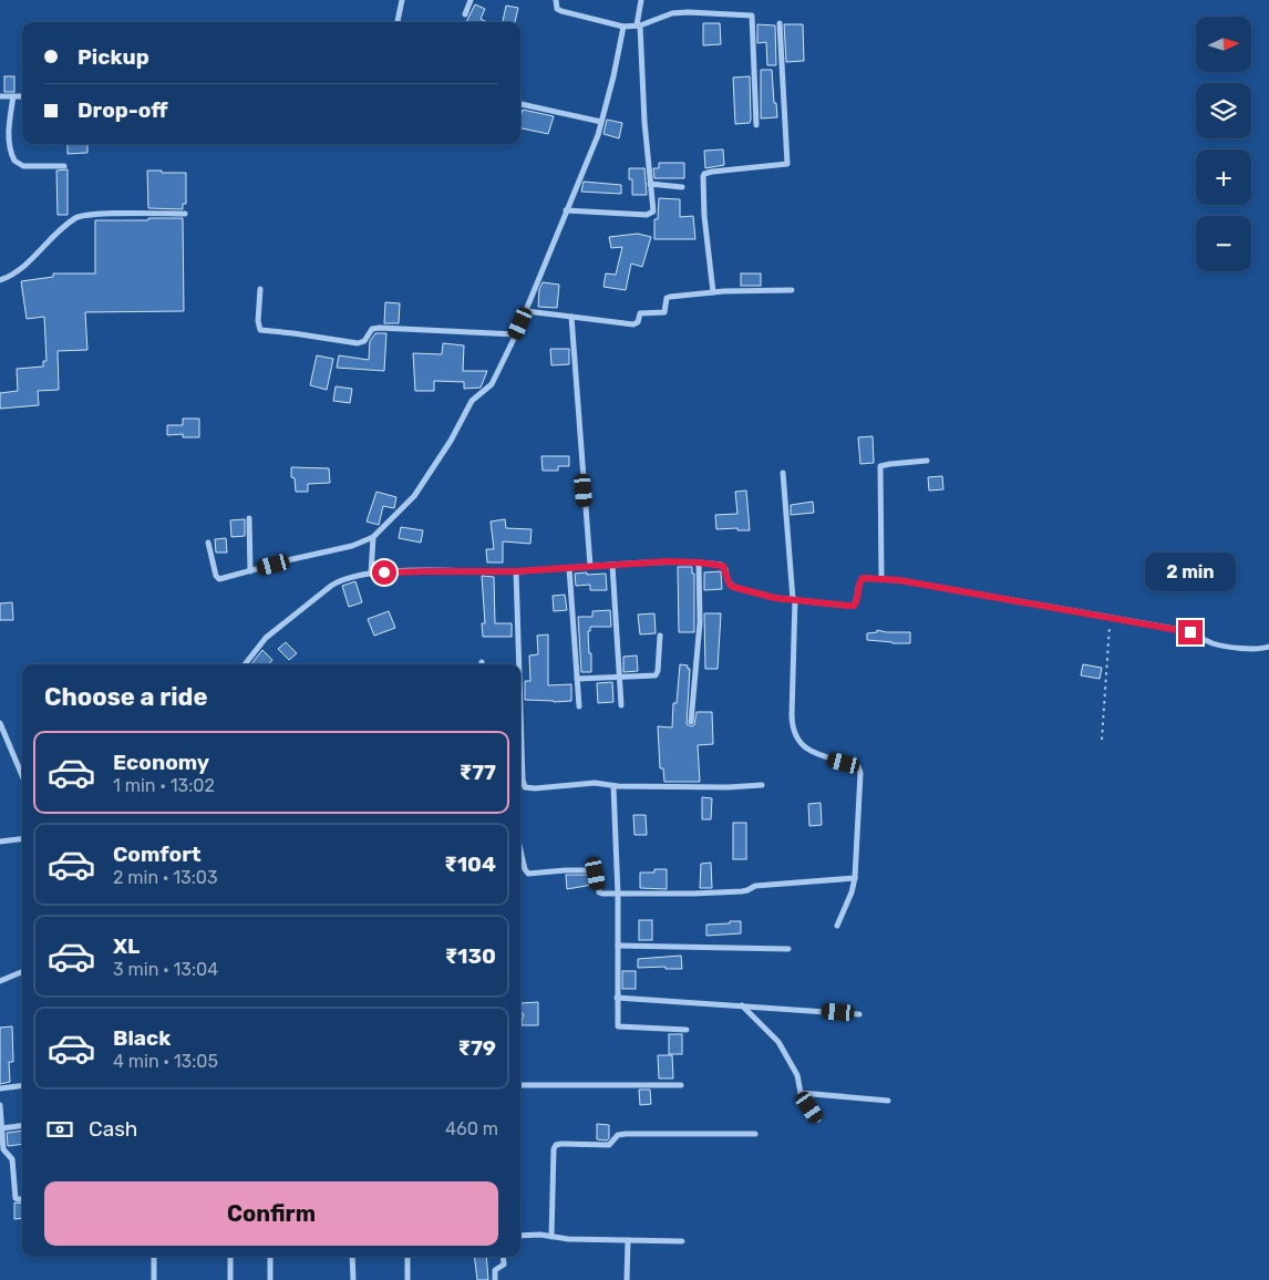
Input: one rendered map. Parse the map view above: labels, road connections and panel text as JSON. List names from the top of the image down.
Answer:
{
  "north": "right",
  "page": {
    "map_buttons": ["+", "−"],
    "banner": ["Pickup", "Drop-off"],
    "bubble": "2 min",
    "heading": "Choose a ride",
    "list": [
      {
        "name": "Economy",
        "note": "1 min · 13:02",
        "value": "₹77"
      },
      {
        "name": "Comfort",
        "note": "2 min · 13:03",
        "value": "₹104"
      },
      {
        "name": "XL",
        "note": "3 min · 13:04",
        "value": "₹130"
      },
      {
        "name": "Black",
        "note": "4 min · 13:05",
        "value": "₹79"
      }
    ],
    "pay": ["Cash", "460 m"],
    "buttons": "Confirm"
  }
}
